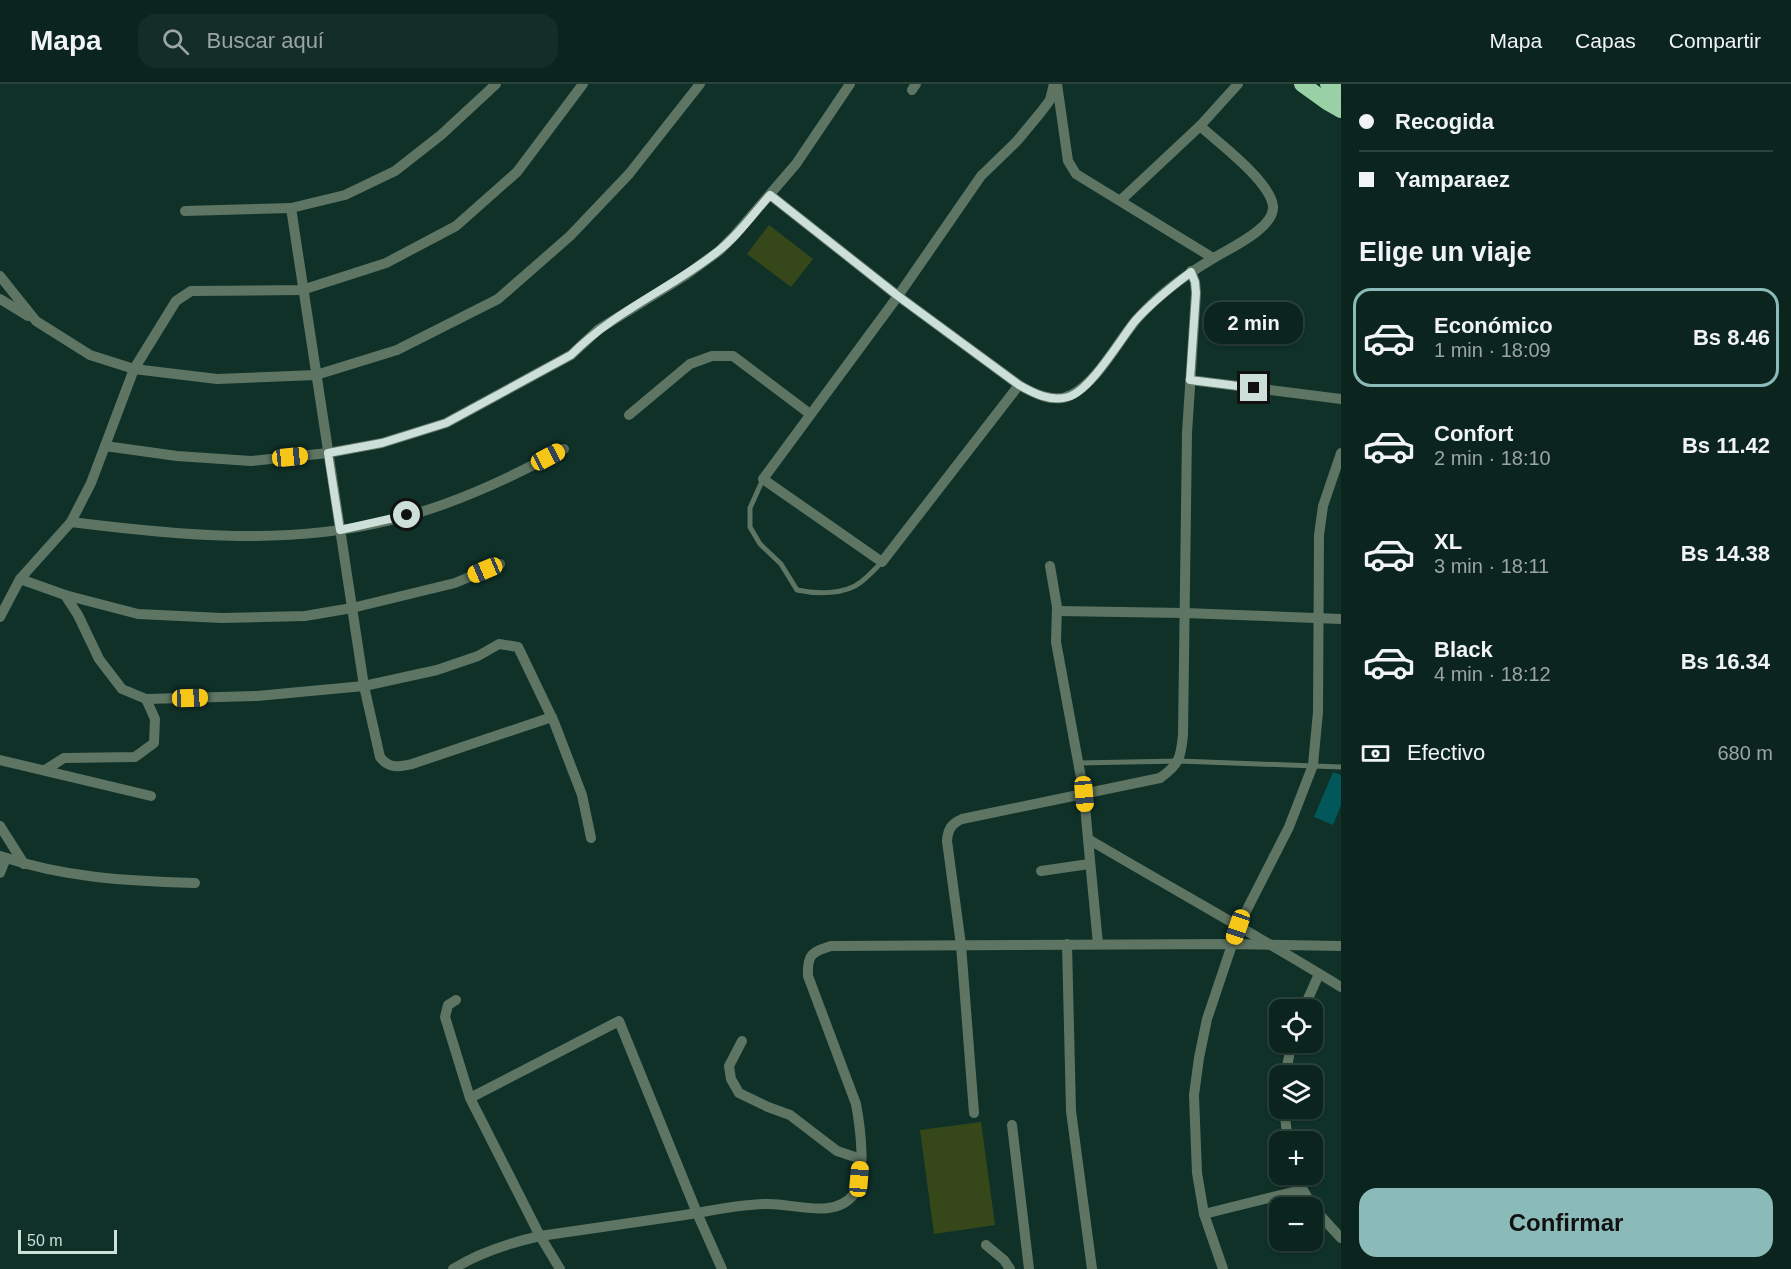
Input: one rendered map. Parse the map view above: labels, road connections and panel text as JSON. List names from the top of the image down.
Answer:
{
  "scale_bar": "50 m",
  "page": {
    "header": "Mapa",
    "search": "Buscar aquí",
    "nav": ["Mapa", "Capas", "Compartir"],
    "banner": ["Recogida", "Yamparaez"],
    "heading": "Elige un viaje",
    "list": [
      {
        "name": "Económico",
        "note": "1 min · 18:09",
        "value": "Bs 8.46"
      },
      {
        "name": "Confort",
        "note": "2 min · 18:10",
        "value": "Bs 11.42"
      },
      {
        "name": "XL",
        "note": "3 min · 18:11",
        "value": "Bs 14.38"
      },
      {
        "name": "Black",
        "note": "4 min · 18:12",
        "value": "Bs 16.34"
      }
    ],
    "bubble": "2 min",
    "pay": ["Efectivo", "680 m"],
    "map_buttons": ["+", "−"],
    "buttons": "Confirmar",
    "scale": "50 m"
  }
}
